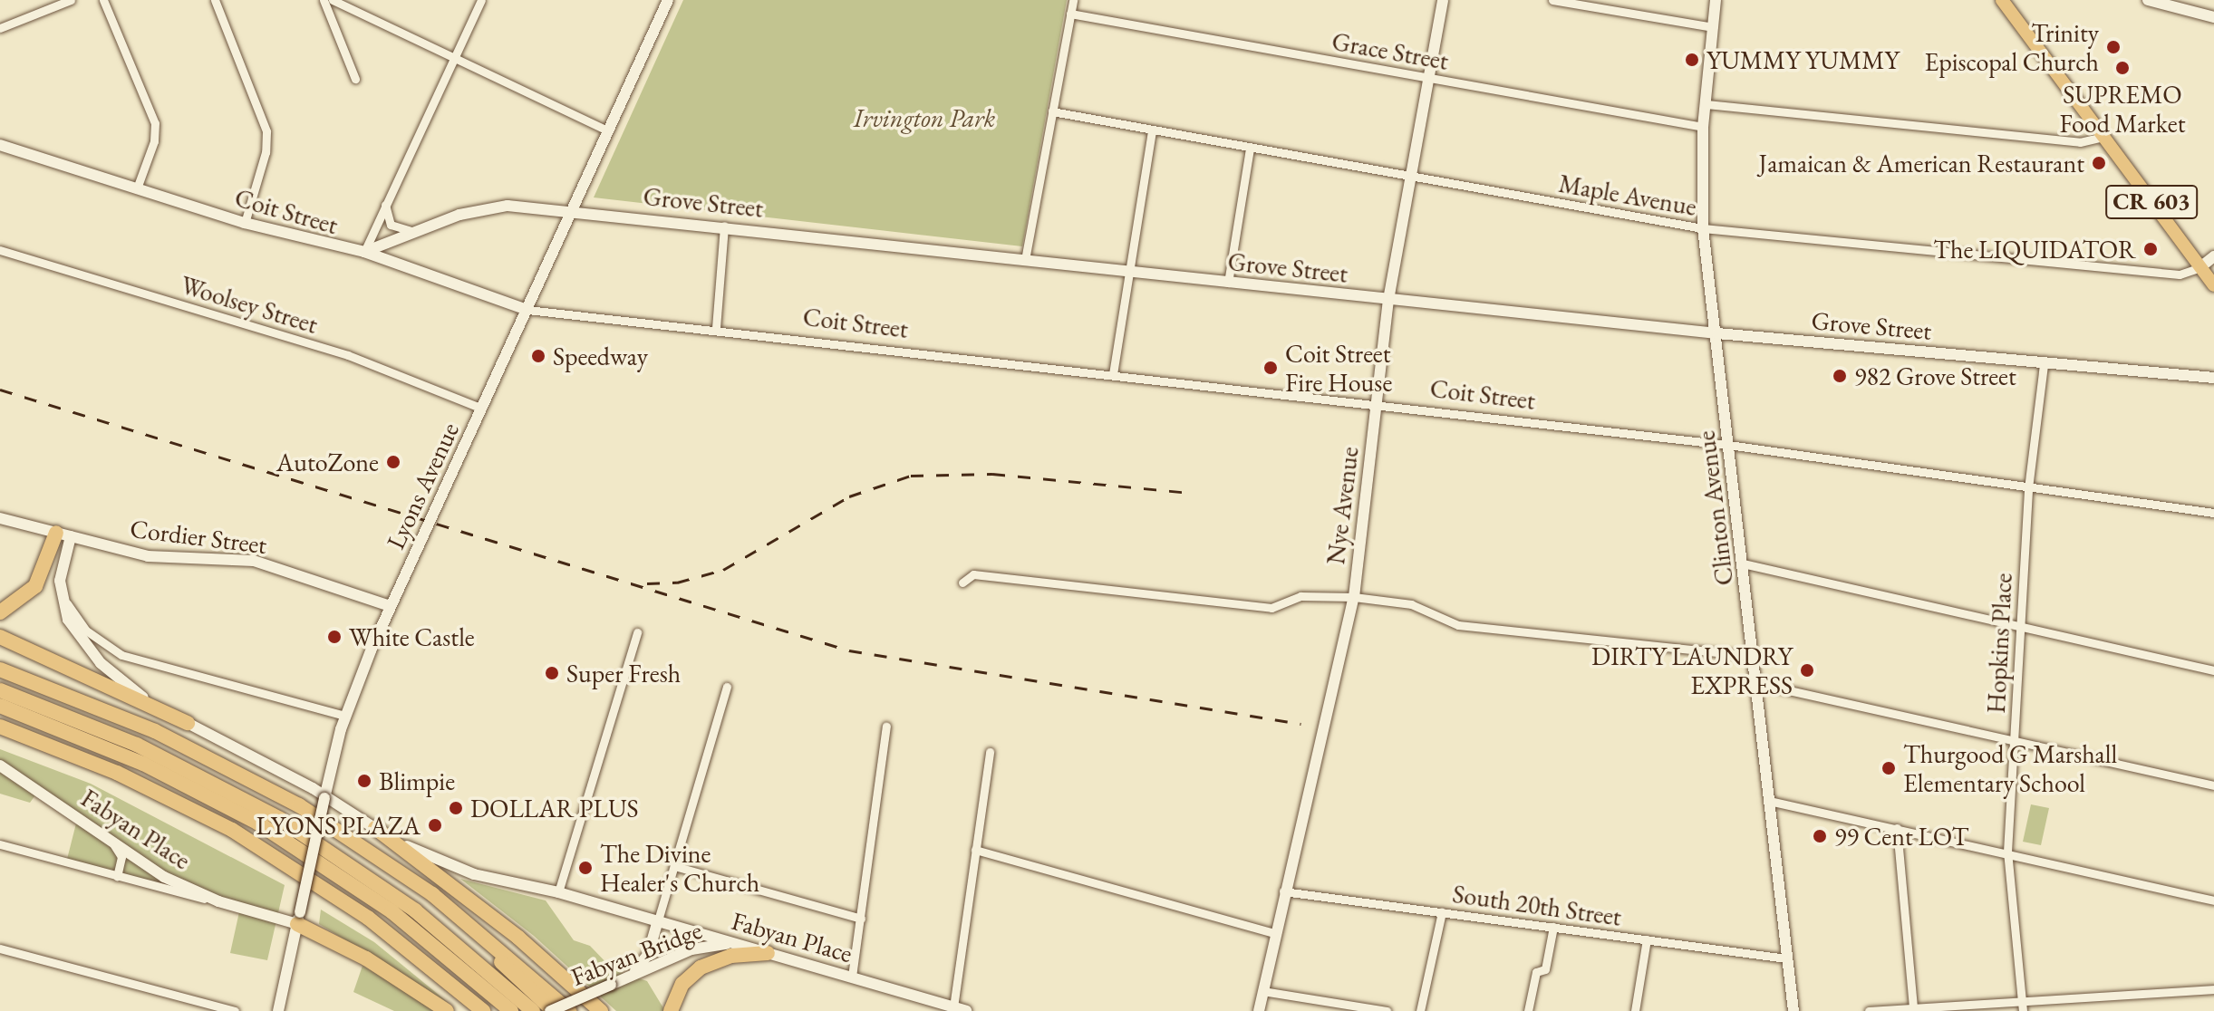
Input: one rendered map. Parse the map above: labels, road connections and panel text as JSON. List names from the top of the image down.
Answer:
{
  "streets": {
    "main road": [
      "Grove Street",
      "CR 603",
      "Coit Street",
      "Lyons Avenue",
      "Nye Avenue",
      "Clinton Avenue",
      "Cordier Street",
      "Fabyan Place",
      "Fabyan Bridge"
    ],
    "street": [
      "Grace Street",
      "Maple Avenue",
      "Woolsey Street",
      "Hopkins Place",
      "South 20th Street"
    ]
  },
  "crossings": [
    ["Grace Street", "Nye Avenue"],
    ["Grace Street", "Clinton Avenue"],
    ["Maple Avenue", "CR 603"],
    ["Maple Avenue", "Nye Avenue"],
    ["Maple Avenue", "Clinton Avenue"],
    ["Grove Street", "Coit Street"],
    ["Grove Street", "Lyons Avenue"],
    ["Grove Street", "Nye Avenue"],
    ["Grove Street", "Clinton Avenue"],
    ["Grove Street", "Hopkins Place"],
    ["Coit Street", "Lyons Avenue"],
    ["Coit Street", "Nye Avenue"],
    ["Coit Street", "Clinton Avenue"],
    ["Coit Street", "Hopkins Place"],
    ["Woolsey Street", "Lyons Avenue"],
    ["Lyons Avenue", "Cordier Street"],
    ["Lyons Avenue", "Fabyan Place"],
    ["Nye Avenue", "South 20th Street"],
    ["Clinton Avenue", "South 20th Street"],
    ["Cordier Street", "Fabyan Place"],
    ["Fabyan Place", "Fabyan Bridge"]
  ],
  "parks": ["Irvington Park"],
  "places": [
    "Trinity Episcopal Church",
    "YUMMY YUMMY",
    "SUPREMO Food Market",
    "Jamaican & American Restaurant",
    "The LIQUIDATOR",
    "Speedway",
    "Coit Street Fire House",
    "982 Grove Street",
    "AutoZone",
    "White Castle",
    "DIRTY LAUNDRY EXPRESS",
    "Super Fresh",
    "Thurgood G Marshall Elementary School",
    "Blimpie",
    "DOLLAR PLUS",
    "LYONS PLAZA",
    "99 Cent LOT",
    "The Divine Healer's Church"
  ]
}
